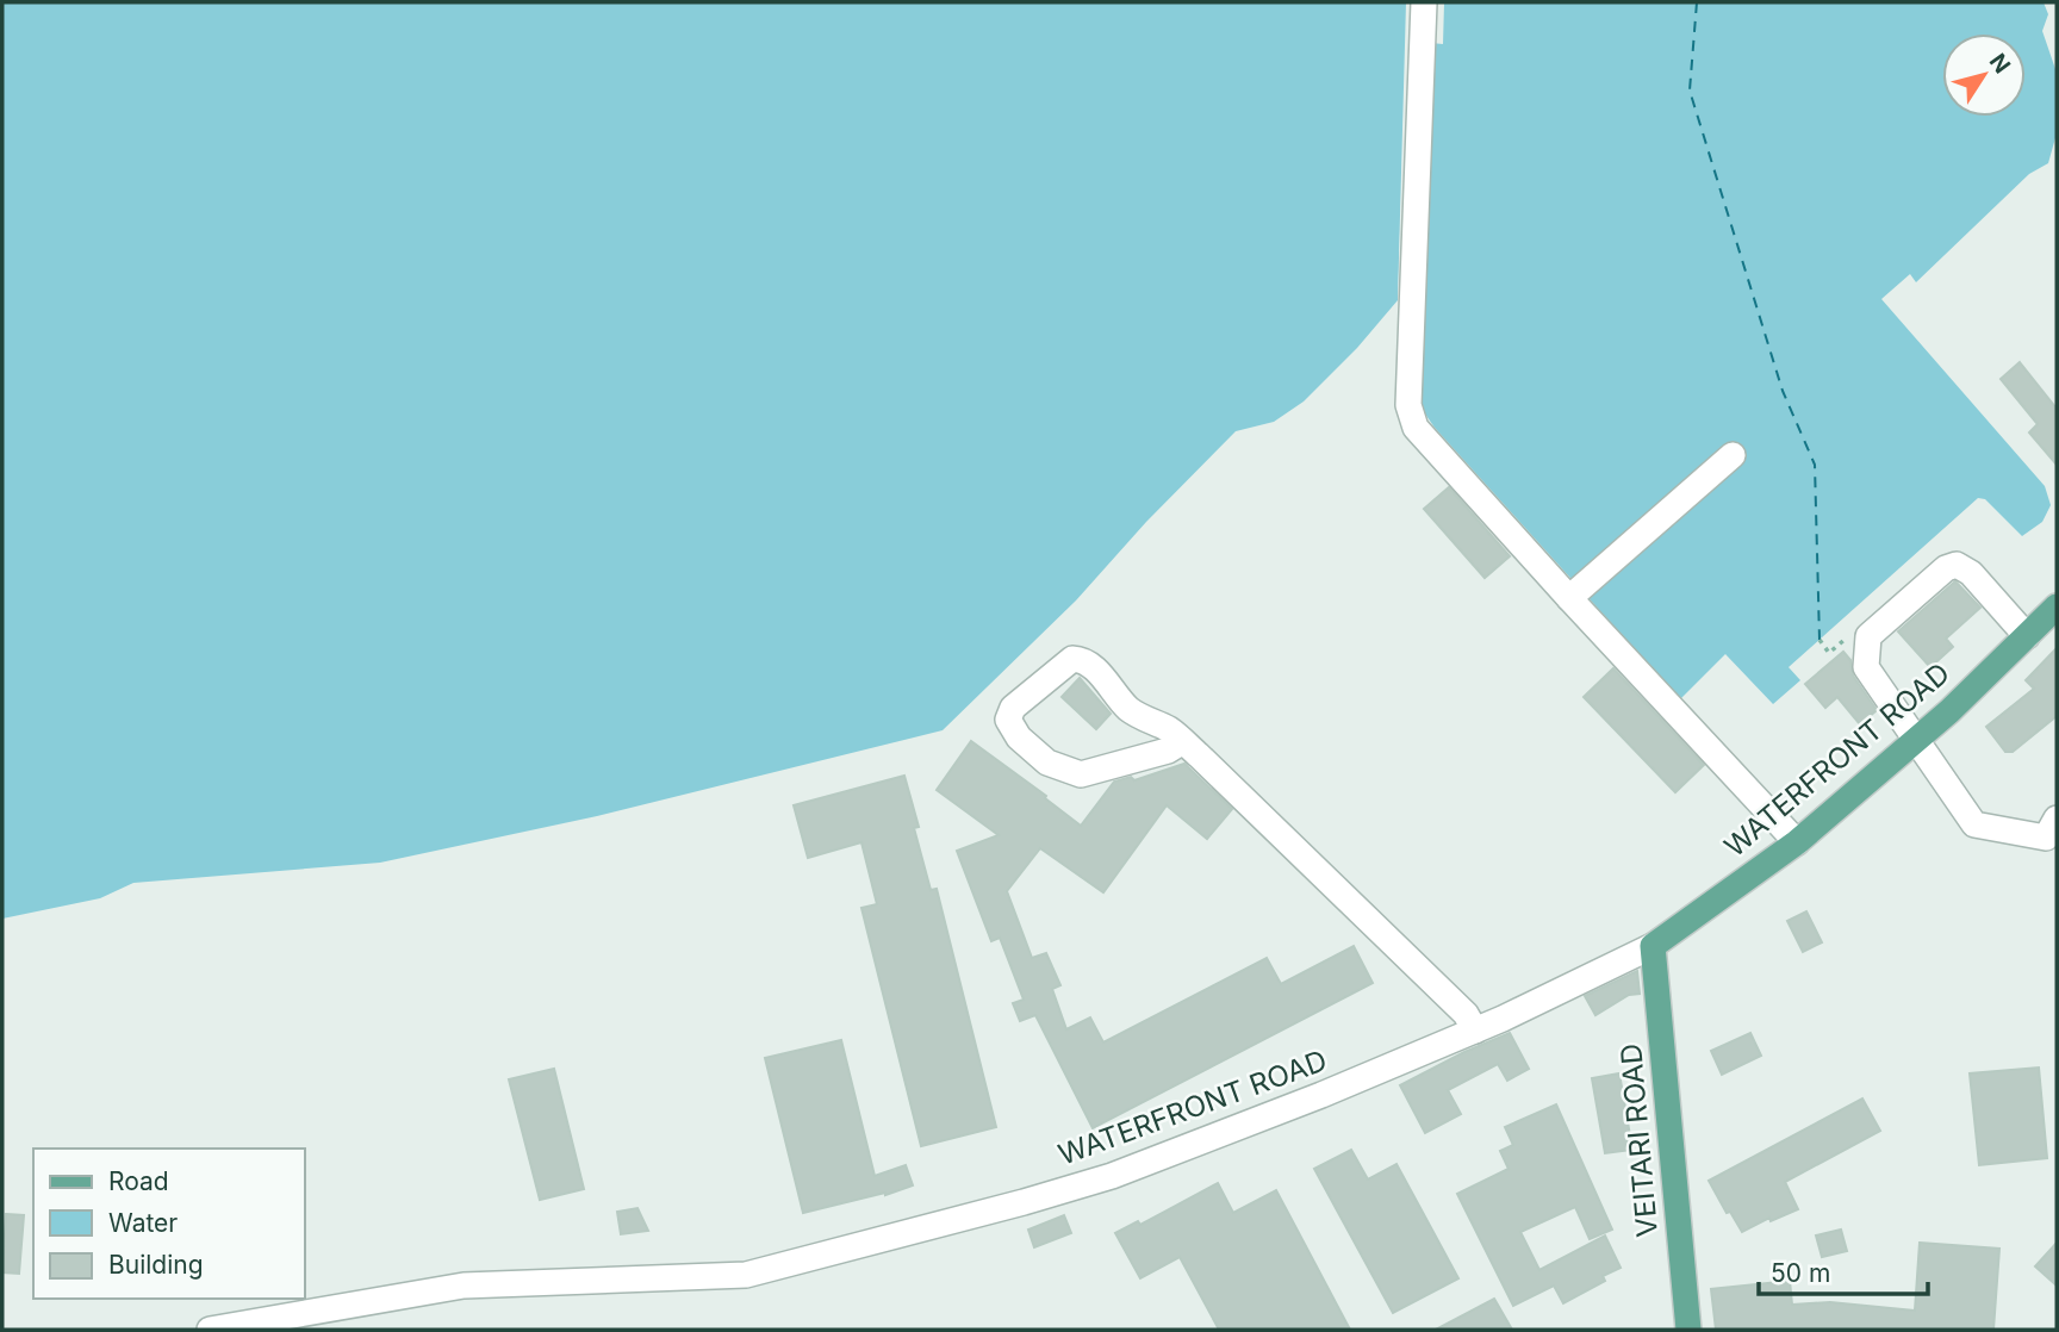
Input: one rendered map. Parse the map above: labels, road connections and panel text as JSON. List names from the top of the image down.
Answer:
{
  "streets": {
    "main road": ["WATERFRONT ROAD", "VEITARI ROAD"]
  },
  "crossings": [
    ["WATERFRONT ROAD", "VEITARI ROAD"]
  ],
  "legend": ["Road", "Water", "Building"],
  "scale_bar": "50 m",
  "north": "top right"
}
